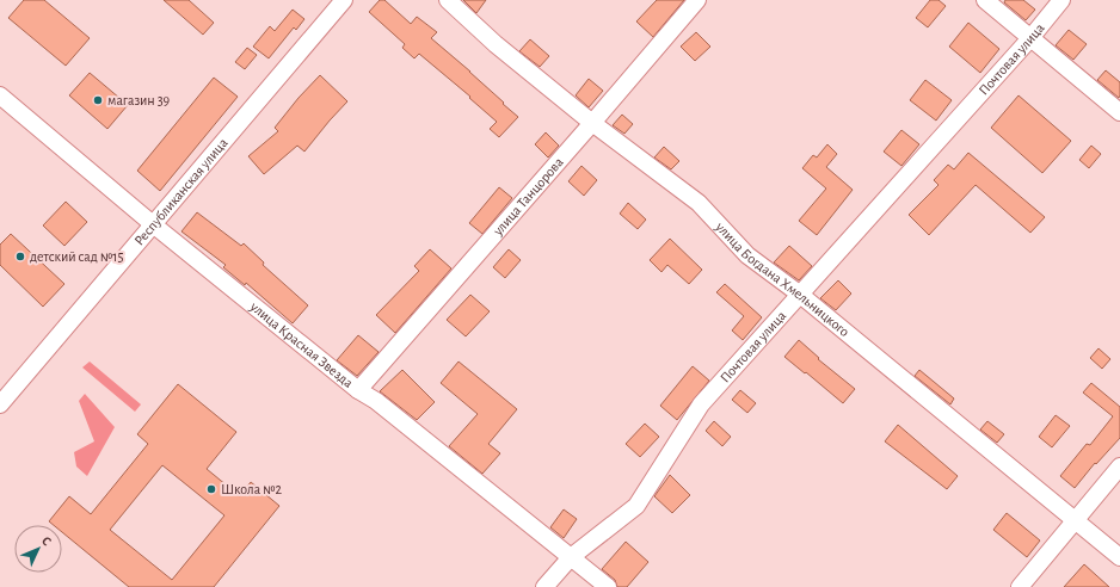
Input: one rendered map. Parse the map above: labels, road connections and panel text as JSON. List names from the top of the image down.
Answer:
{
  "streets": {
    "street": [
      "Почтовая улица",
      "Республиканская улица",
      "улица Танцорова",
      "улица Богдана Хмельницкого",
      "улица Красная Звезда"
    ]
  },
  "crossings": [
    ["Почтовая улица", "улица Богдана Хмельницкого"],
    ["Почтовая улица", "улица Красная Звезда"],
    ["Республиканская улица", "улица Красная Звезда"],
    ["улица Танцорова", "улица Богдана Хмельницкого"],
    ["улица Танцорова", "улица Красная Звезда"]
  ],
  "places": ["магазин 39", "детский сад №15", "Школа №2"],
  "north": "top right"
}
